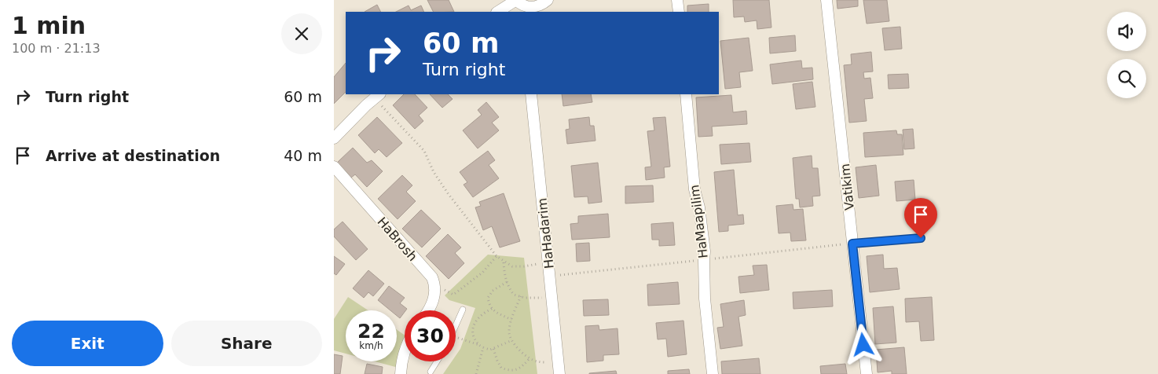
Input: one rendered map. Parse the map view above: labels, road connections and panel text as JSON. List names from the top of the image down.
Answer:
{
  "streets": {
    "street": [
      "Vatikim",
      "HaMaapilim",
      "HaHadarim",
      "HaBrosh"
    ]
  },
  "page": {
    "heading": ["1 min", "100 m · 21:13"],
    "turn": ["60 m", "Turn right"],
    "list": [
      {
        "name": "Turn right",
        "value": "60 m"
      },
      {
        "name": "Arrive at destination",
        "value": "40 m"
      }
    ],
    "speed": "22 km/h",
    "limit": "30",
    "buttons": ["Exit", "Share"]
  }
}
